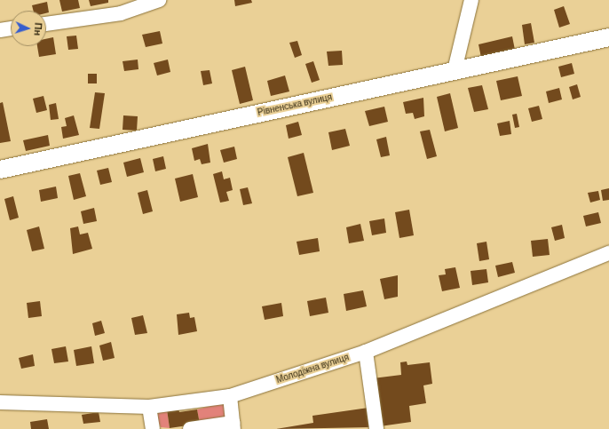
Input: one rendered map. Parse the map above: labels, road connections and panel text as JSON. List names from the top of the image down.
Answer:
{
  "streets": {
    "main road": ["Рівненська вулиця"],
    "street": ["Молодіжна вулиця"]
  },
  "north": "right"
}
